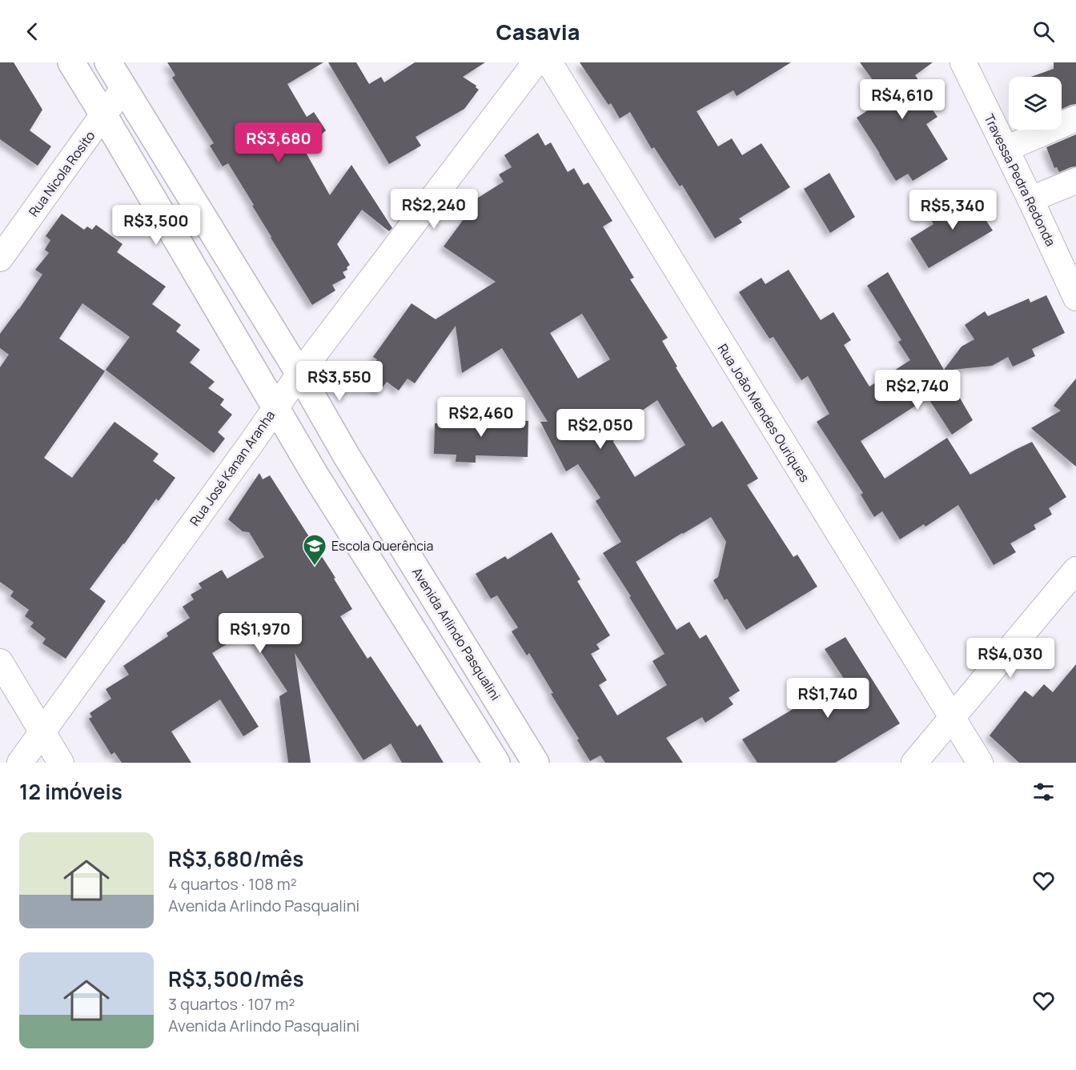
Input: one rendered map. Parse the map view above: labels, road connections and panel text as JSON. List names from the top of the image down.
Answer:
{
  "streets": {
    "street": [
      "Rua Nicola Rosito",
      "Travessa Pedra Redonda",
      "Rua João Mendes Ouriques",
      "Rua José Kanan Aranha",
      "Avenida Arlindo Pasqualini"
    ]
  },
  "crossings": [
    ["Rua Nicola Rosito", "Avenida Arlindo Pasqualini"],
    ["Rua José Kanan Aranha", "Avenida Arlindo Pasqualini"]
  ],
  "places": {
    "school or university": ["Escola Querência"]
  },
  "page": {
    "header": "Casavia",
    "price": [
      "R$4,610",
      "R$3,680",
      "R$2,240",
      "R$5,340",
      "R$3,500",
      "R$3,550",
      "R$2,740",
      "R$2,460",
      "R$2,050",
      "R$1,970",
      "R$4,030",
      "R$1,740"
    ],
    "heading": "12 imóveis",
    "list": [
      {
        "name": "R$3,680/mês",
        "note": "4 quartos · 108 m² · Avenida Arlindo Pasqualini"
      },
      {
        "name": "R$3,500/mês",
        "note": "3 quartos · 107 m² · Avenida Arlindo Pasqualini"
      }
    ]
  }
}
